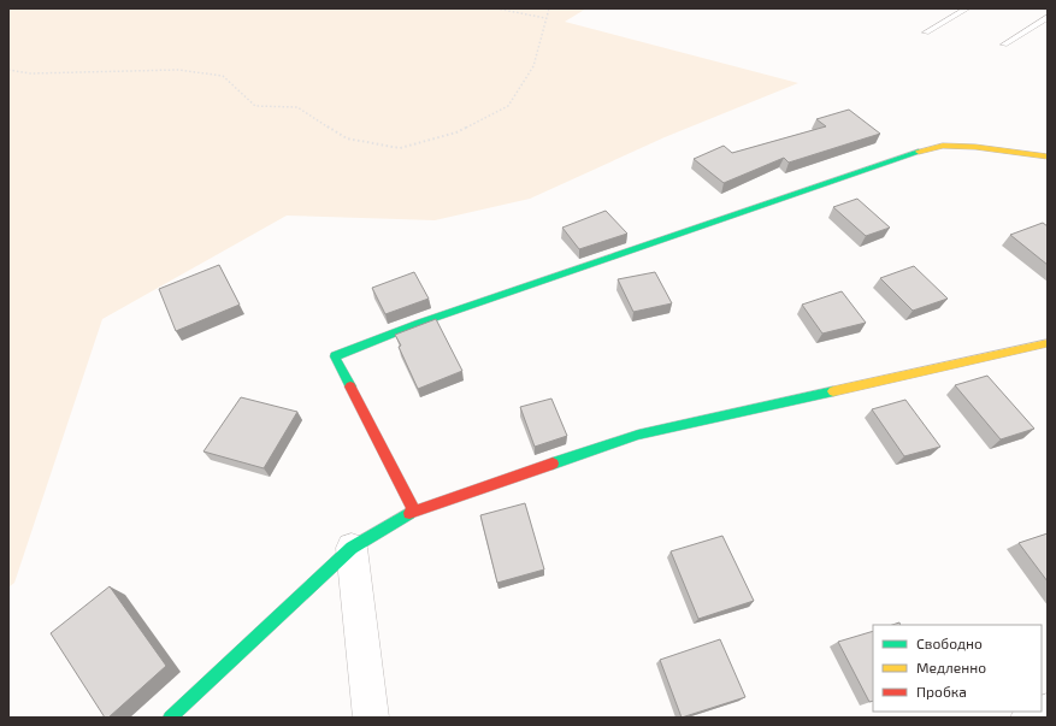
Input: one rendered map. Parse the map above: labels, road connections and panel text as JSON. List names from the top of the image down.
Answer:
{
  "legend": ["Свободно", "Медленно", "Пробка"]
}
